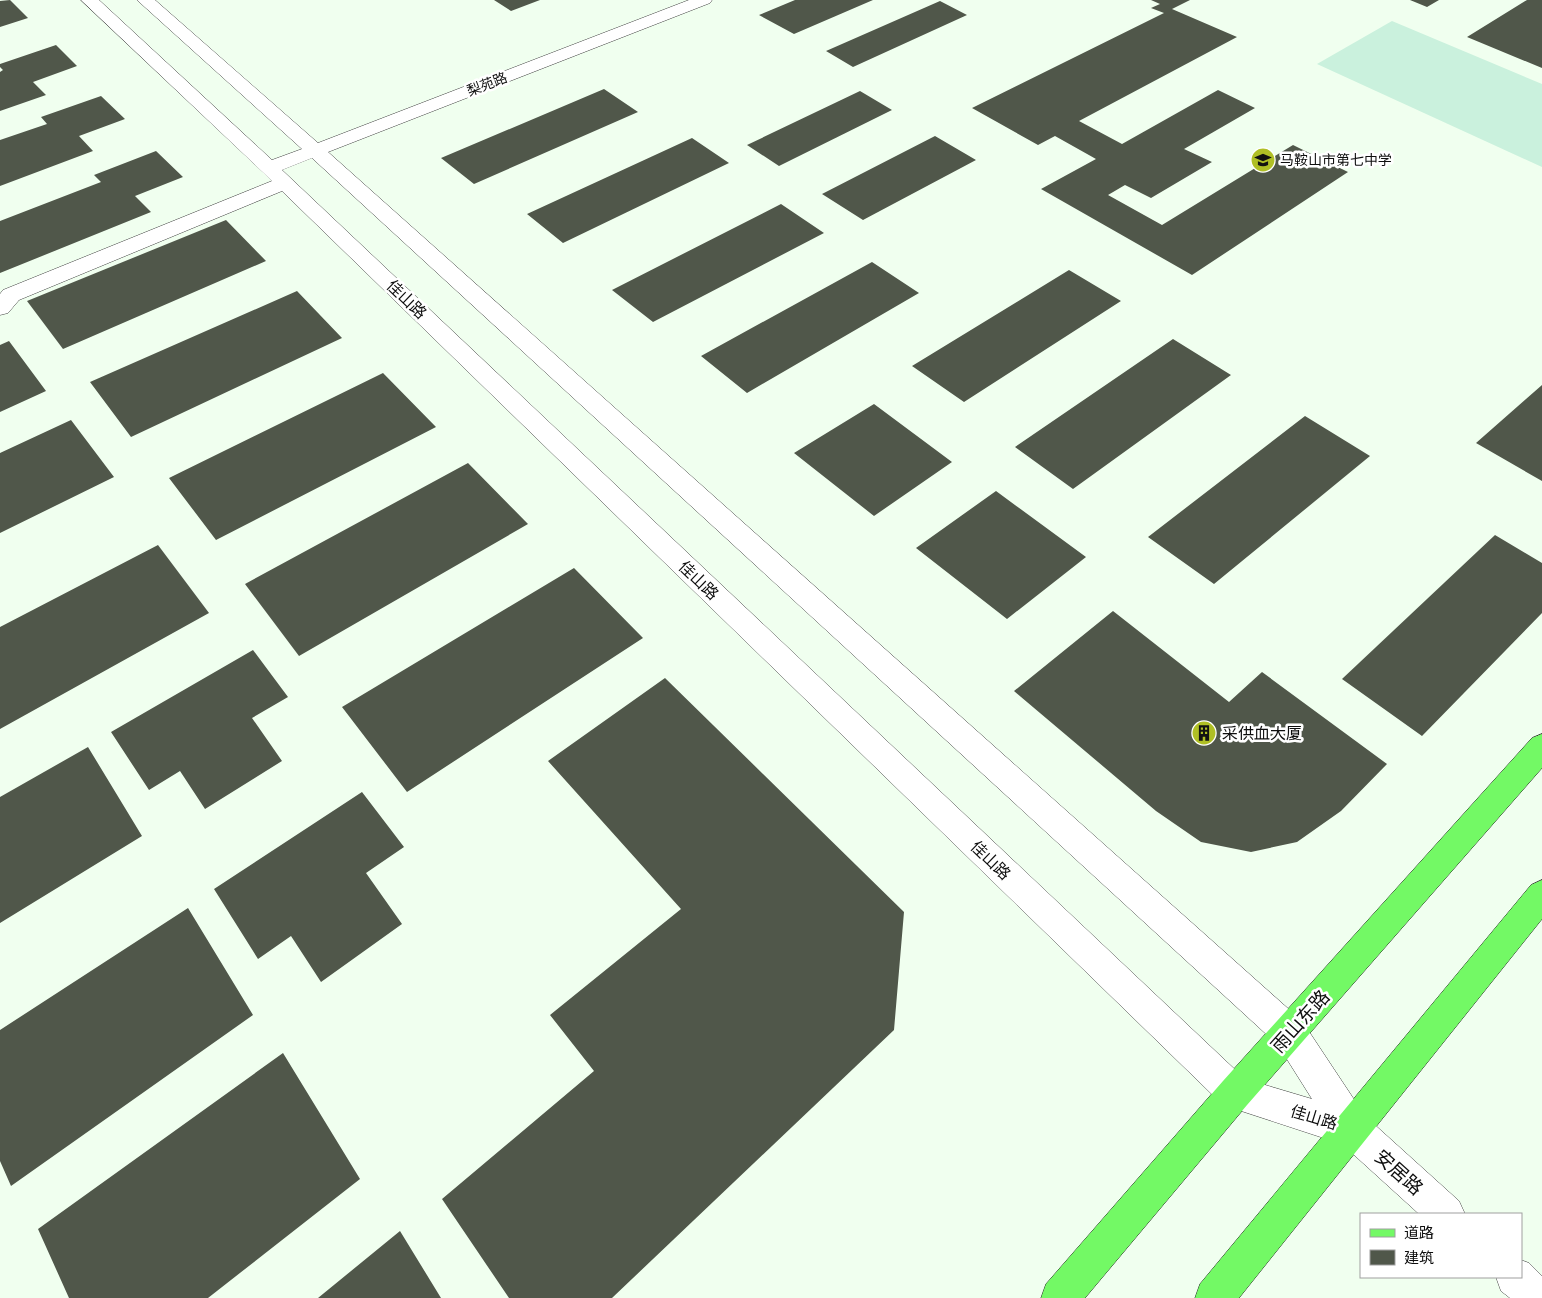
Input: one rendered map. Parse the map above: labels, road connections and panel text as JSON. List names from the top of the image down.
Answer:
{
  "streets": {
    "main road": ["雨山东路"],
    "street": ["梨苑路", "佳山路", "安居路"]
  },
  "crossings": [
    ["梨苑路", "佳山路"],
    ["佳山路", "雨山东路"],
    ["佳山路", "安居路"]
  ],
  "places": {
    "school or university": ["马鞍山市第七中学"],
    "building": ["采供血大厦"]
  },
  "legend": ["道路", "建筑"]
}
